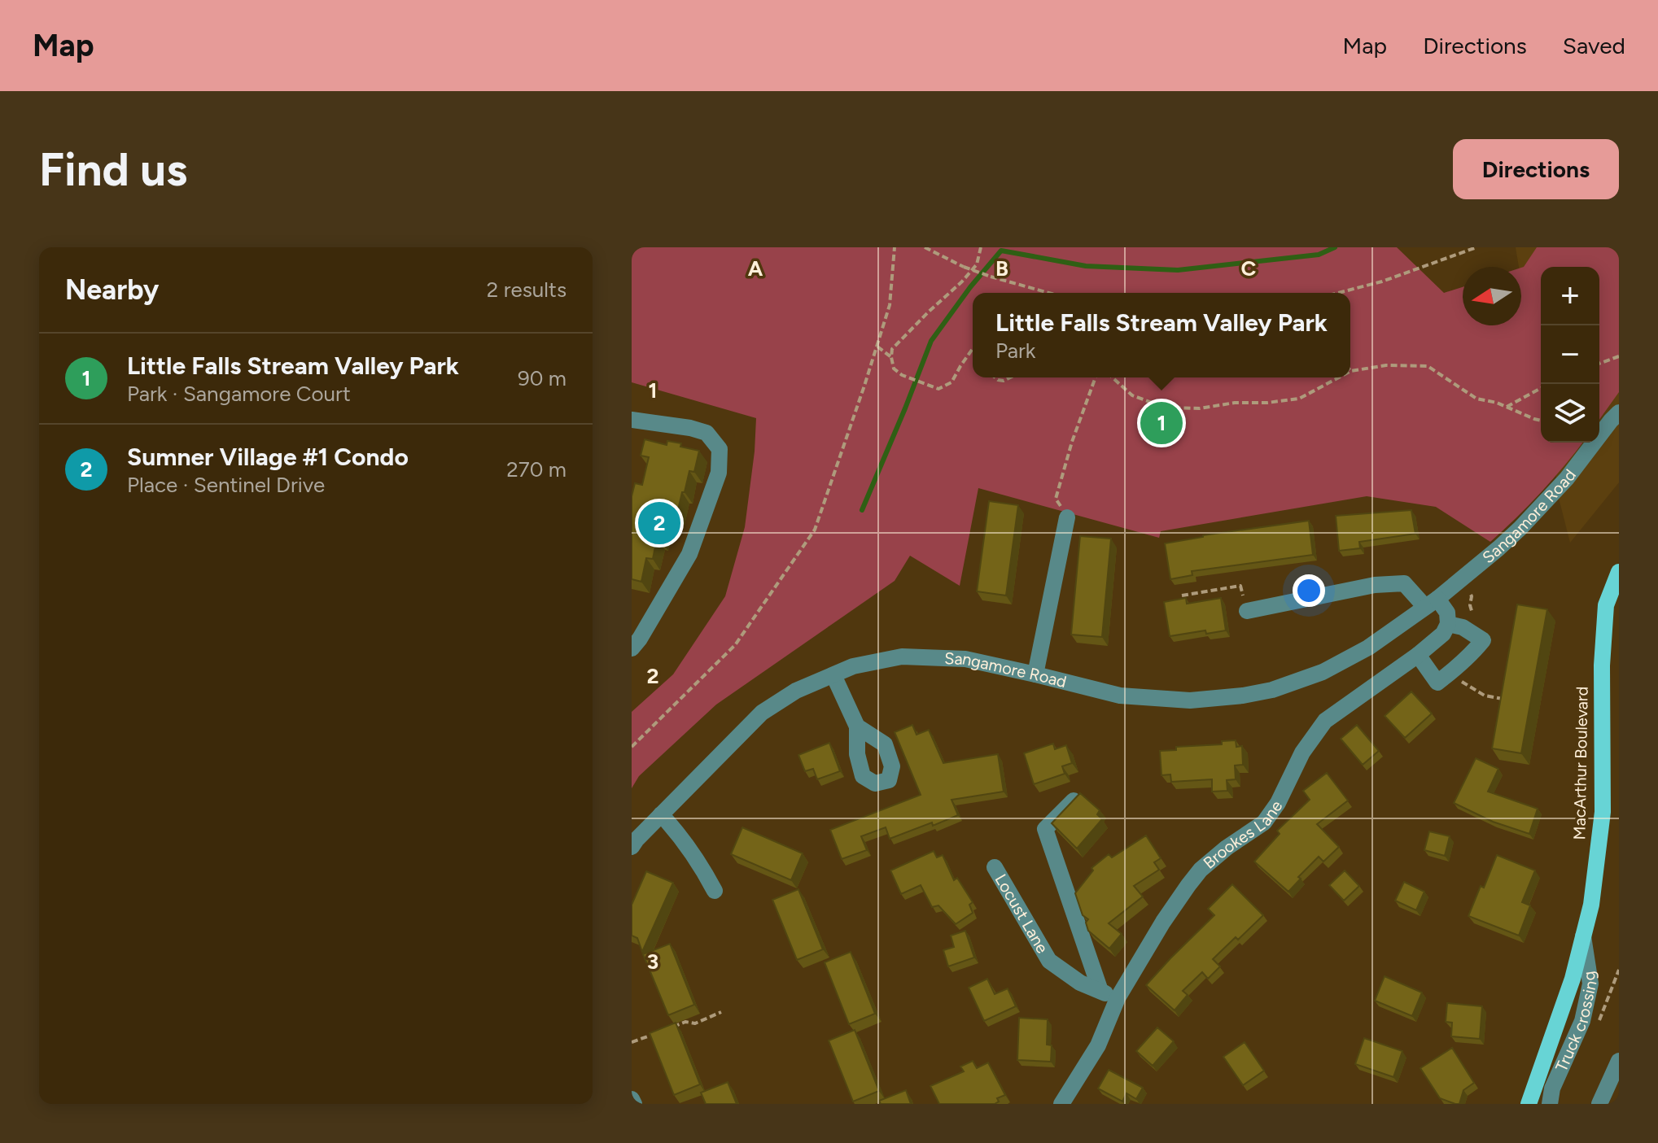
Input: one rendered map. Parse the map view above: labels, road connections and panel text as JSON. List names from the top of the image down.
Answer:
{
  "streets": {
    "main road": ["MacArthur Boulevard"],
    "street": [
      "Sangamore Road",
      "Brookes Lane",
      "Locust Lane",
      "Truck crossing"
    ]
  },
  "crossings": [
    ["MacArthur Boulevard", "Truck crossing"],
    ["Brookes Lane", "Locust Lane"]
  ],
  "north": "left",
  "page": {
    "header": "Map",
    "nav": ["Map", "Directions", "Saved"],
    "buttons": "Directions",
    "title": "Find us",
    "heading": ["Nearby", "2 results"],
    "map_buttons": ["+", "−"],
    "popup": ["Little Falls Stream Valley Park", "Park"],
    "list": [
      {
        "mark": "1",
        "name": "Little Falls Stream Valley Park",
        "note": "Park · Sangamore Court",
        "value": "90 m"
      },
      {
        "mark": "2",
        "name": "Sumner Village #1 Condo",
        "note": "Place · Sentinel Drive",
        "value": "270 m"
      }
    ],
    "pins": ["1", "2"]
  },
  "grid": {
    "columns": ["A", "B", "C"],
    "rows": ["1", "2", "3"]
  }
}
